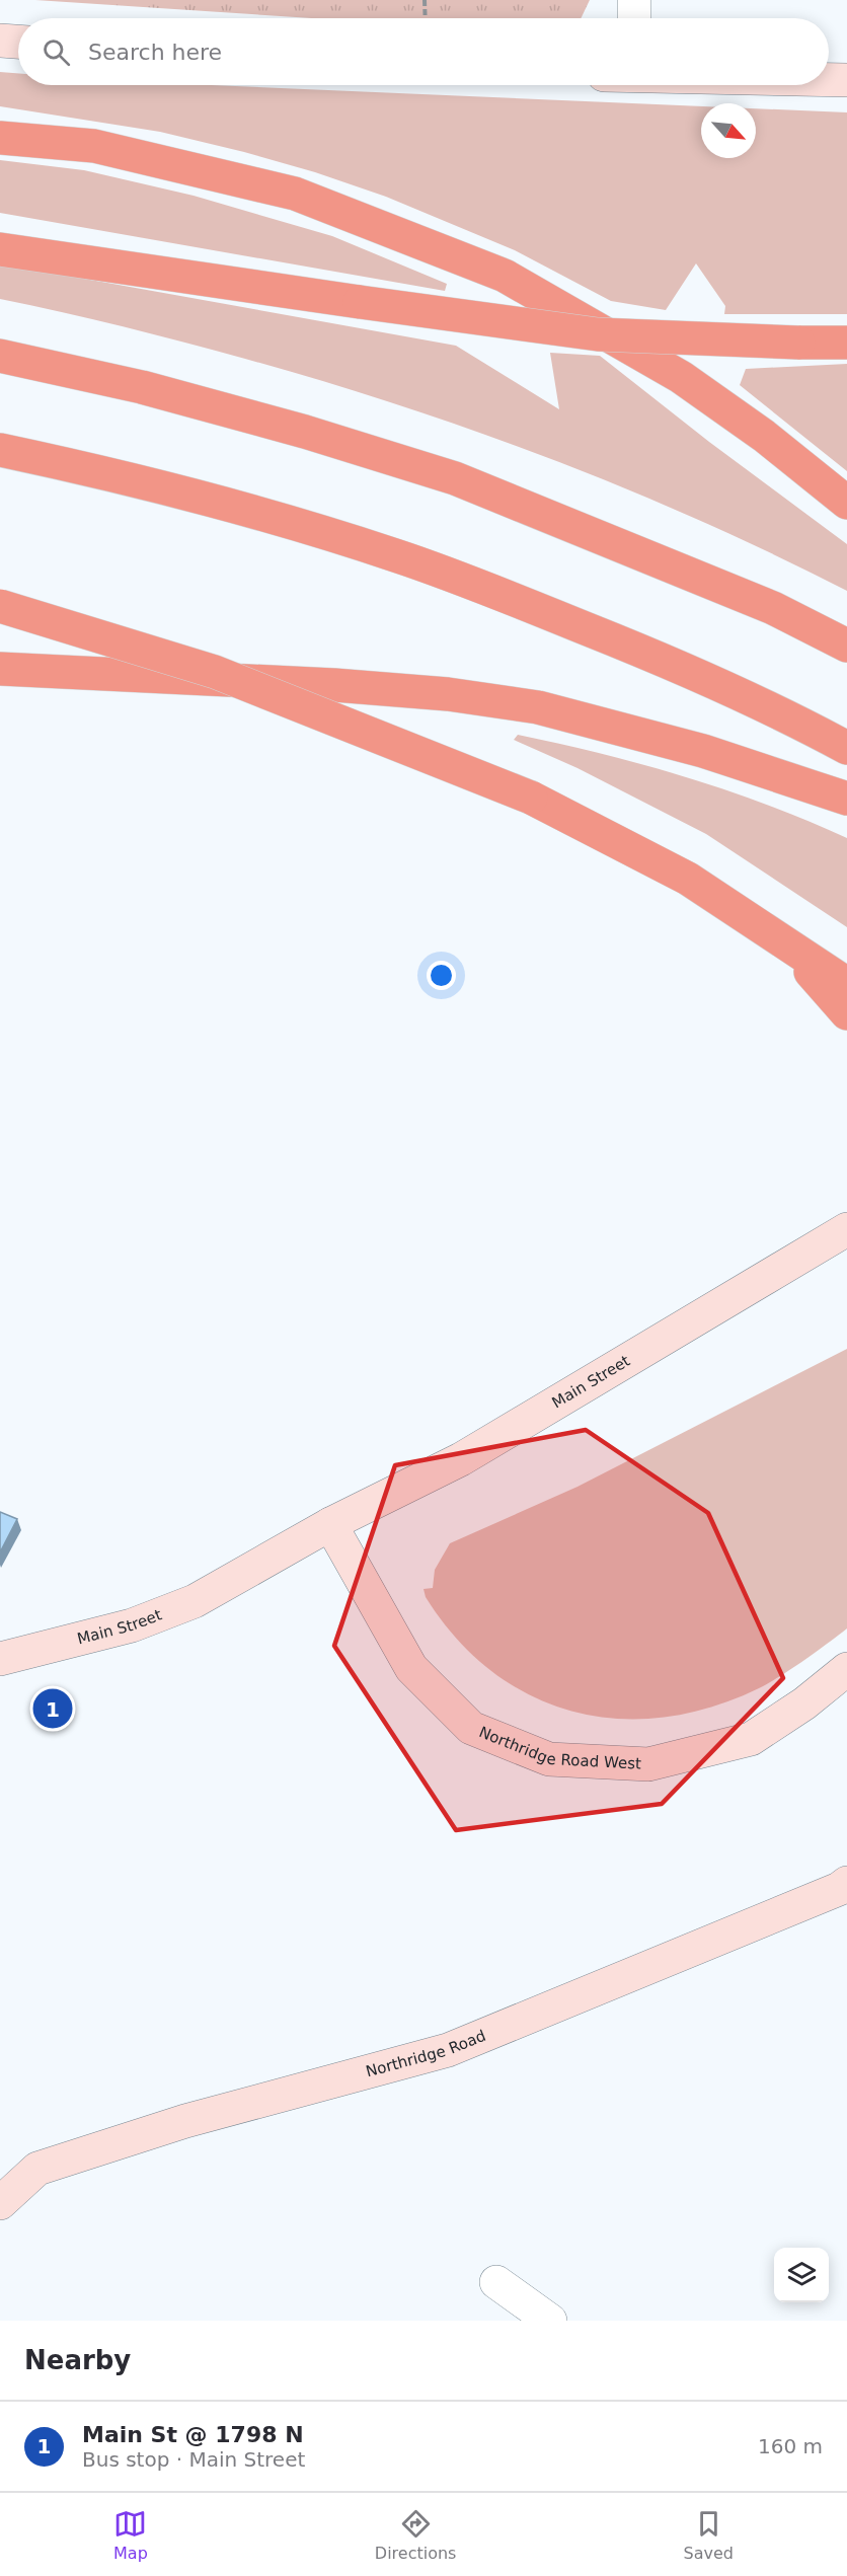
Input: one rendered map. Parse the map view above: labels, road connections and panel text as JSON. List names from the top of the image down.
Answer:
{
  "streets": {
    "street": ["Main Street", "Northridge Road West", "Northridge Road"]
  },
  "crossings": [
    ["Main Street", "Northridge Road West"]
  ],
  "north": "bottom right",
  "page": {
    "search": "Search here",
    "pins": "1",
    "heading": "Nearby",
    "list": [
      {
        "mark": "1",
        "name": "Main St @ 1798 N",
        "note": "Bus stop · Main Street",
        "value": "160 m"
      }
    ],
    "nav": ["Map", "Directions", "Saved"]
  }
}
